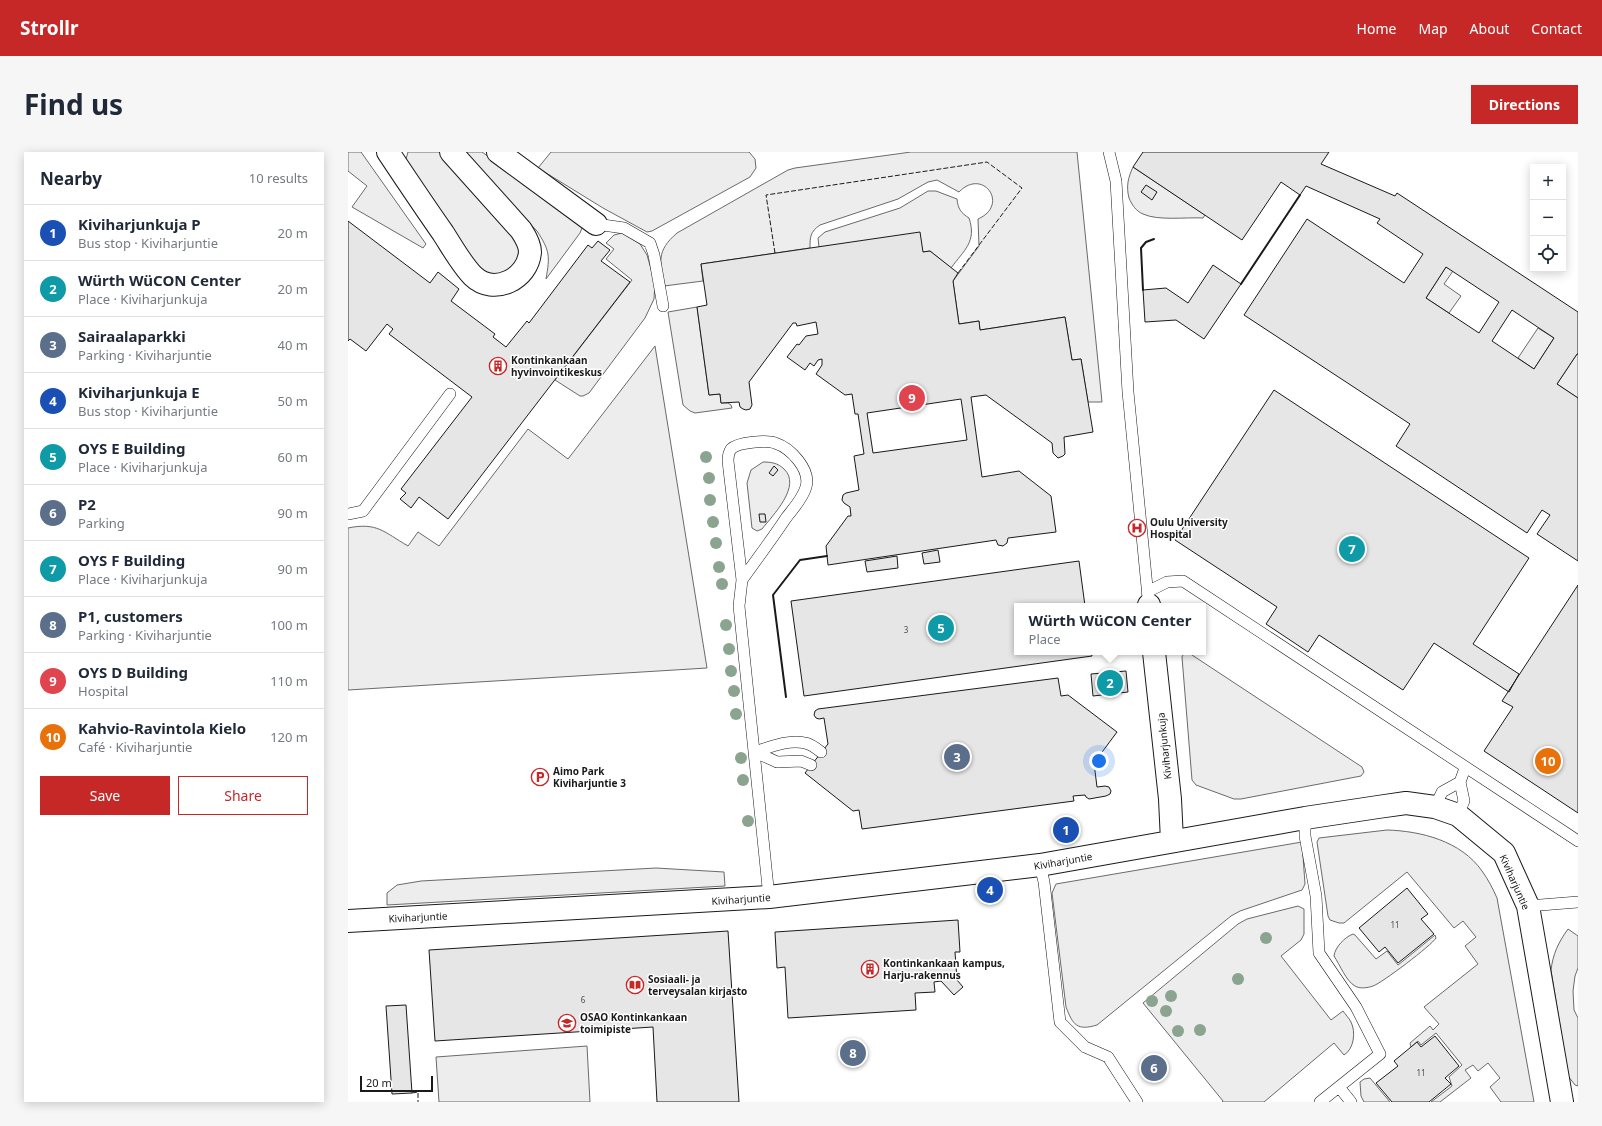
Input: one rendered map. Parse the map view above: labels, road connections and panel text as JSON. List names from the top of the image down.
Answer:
{
  "streets": {
    "street": ["Kiviharjunkuja", "Kiviharjuntie"]
  },
  "crossings": [
    ["Kiviharjunkuja", "Kiviharjuntie"]
  ],
  "places": {
    "building": ["Kontinkankaan hyvinvointikeskus", "Kontinkankaan kampus, Harju-rakennus"],
    "hospital": ["Oulu University Hospital"],
    "parking": ["Aimo Park Kiviharjuntie 3"],
    "library": ["Sosiaali- ja terveysalan kirjasto"],
    "school or university": ["OSAO Kontinkankaan toimipiste"]
  },
  "house_numbers": [
    "3",
    "11",
    "6",
    "11"
  ],
  "scale_bar": "20 m",
  "page": {
    "header": "Strollr",
    "nav": [
      "Home",
      "Map",
      "About",
      "Contact"
    ],
    "title": "Find us",
    "buttons": [
      "Directions",
      ["Save", "Share"]
    ],
    "heading": ["Nearby", "10 results"],
    "map_buttons": ["+", "−"],
    "list": [
      {
        "mark": "1",
        "name": "Kiviharjunkuja P",
        "note": "Bus stop · Kiviharjuntie",
        "value": "20 m"
      },
      {
        "mark": "2",
        "name": "Würth WüCON Center",
        "note": "Place · Kiviharjunkuja",
        "value": "20 m"
      },
      {
        "mark": "3",
        "name": "Sairaalaparkki",
        "note": "Parking · Kiviharjuntie",
        "value": "40 m"
      },
      {
        "mark": "4",
        "name": "Kiviharjunkuja E",
        "note": "Bus stop · Kiviharjuntie",
        "value": "50 m"
      },
      {
        "mark": "5",
        "name": "OYS E Building",
        "note": "Place · Kiviharjunkuja",
        "value": "60 m"
      },
      {
        "mark": "6",
        "name": "P2",
        "note": "Parking",
        "value": "90 m"
      },
      {
        "mark": "7",
        "name": "OYS F Building",
        "note": "Place · Kiviharjunkuja",
        "value": "90 m"
      },
      {
        "mark": "8",
        "name": "P1, customers",
        "note": "Parking · Kiviharjuntie",
        "value": "100 m"
      },
      {
        "mark": "9",
        "name": "OYS D Building",
        "note": "Hospital",
        "value": "110 m"
      },
      {
        "mark": "10",
        "name": "Kahvio-Ravintola Kielo",
        "note": "Café · Kiviharjuntie",
        "value": "120 m"
      }
    ],
    "pins": [
      "9",
      "7",
      "5",
      "2",
      "3",
      "10",
      "1",
      "4",
      "8",
      "6"
    ],
    "popup": ["Würth WüCON Center", "Place"],
    "scale": "20 m"
  }
}
